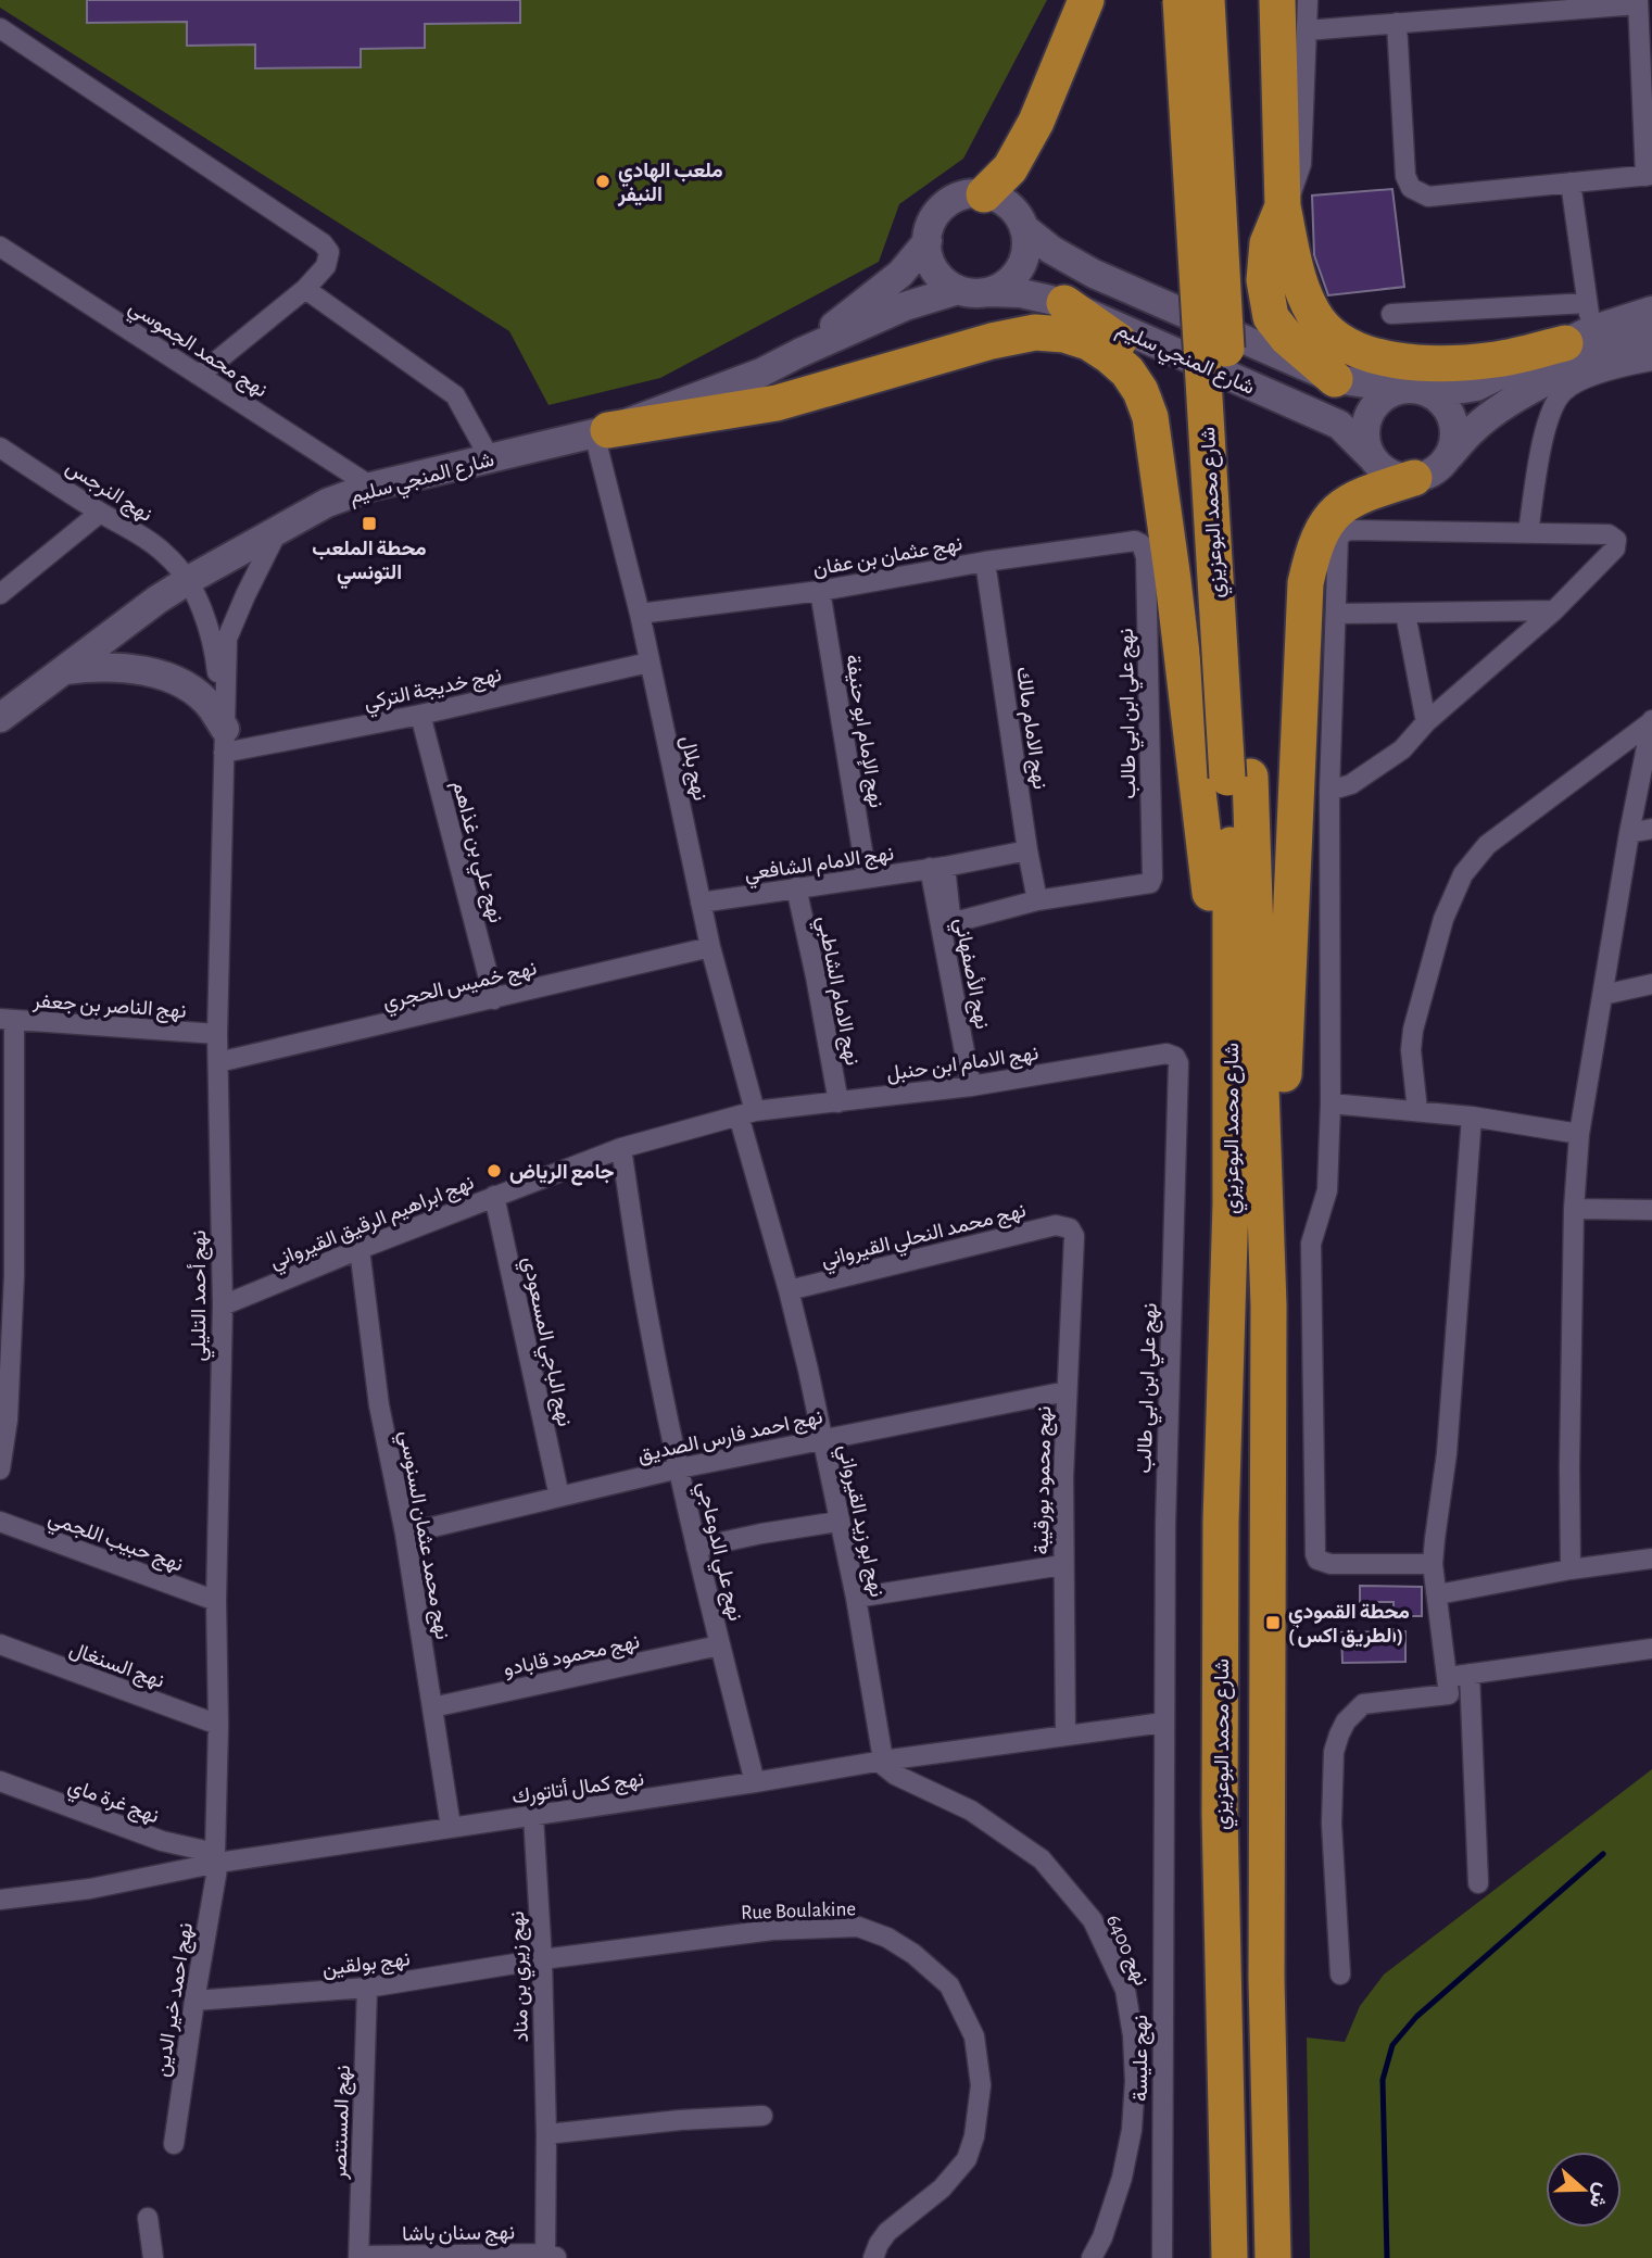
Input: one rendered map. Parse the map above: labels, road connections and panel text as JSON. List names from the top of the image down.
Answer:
{
  "streets": {
    "highway": ["شارع محمد البوعزيزي"],
    "main road": ["شارع المنجي سليم"],
    "street": [
      "نهج محمد الجموسي",
      "نهج النرجس",
      "نهج عثمان بن عفان",
      "نهج خديجة التركي",
      "نهج علي ابن ابي طالب",
      "نهج الامام مالك",
      "نهج الإمام ابو حنيفة",
      "نهج بلال",
      "نهج علي بن غذاهم",
      "نهج الامام الشافعي",
      "نهج الأصفهاني",
      "نهج خميس الحجري",
      "نهج الامام الشاطبي",
      "نهج الناصر بن جعفر",
      "نهج الامام ابن حنبل",
      "نهج ابراهيم الرقيق القيرواني",
      "نهج محمد النحلي القيرواني",
      "نهج أحمد التليلي",
      "نهج الباجي المسعودي",
      "نهج احمد فارس الصديق",
      "نهج محمود بورقيبة",
      "نهج ابو زيد القيرواني",
      "نهج محمد عثمان السنوسي",
      "نهج حبيب اللجمي",
      "نهج علي الدوعاجي",
      "نهج محمود قابادو",
      "نهج السنغال",
      "نهج كمال أتاتورك",
      "نهج غرة ماي",
      "Rue Boulakine",
      "نهج 6400",
      "نهج بولقين",
      "نهج زيري بن مناد",
      "نهج احمد خير الدين",
      "نهج عليسة",
      "نهج المستنصر",
      "نهج سنان باشا"
    ]
  },
  "crossings": [
    ["نهج محمد الجموسي", "شارع المنجي سليم"],
    ["شارع المنجي سليم", "نهج النرجس"],
    ["شارع المنجي سليم", "نهج بلال"],
    ["شارع المنجي سليم", "نهج أحمد التليلي"],
    ["نهج النرجس", "نهج أحمد التليلي"],
    ["نهج عثمان بن عفان", "نهج علي ابن ابي طالب"],
    ["نهج عثمان بن عفان", "نهج الامام مالك"],
    ["نهج عثمان بن عفان", "نهج الإمام ابو حنيفة"],
    ["نهج عثمان بن عفان", "نهج بلال"],
    ["نهج خديجة التركي", "نهج بلال"],
    ["نهج خديجة التركي", "نهج علي بن غذاهم"],
    ["نهج خديجة التركي", "نهج أحمد التليلي"],
    ["نهج علي ابن ابي طالب", "نهج الامام مالك"],
    ["نهج علي ابن ابي طالب", "نهج الامام ابن حنبل"],
    ["نهج علي ابن ابي طالب", "نهج كمال أتاتورك"],
    ["نهج علي ابن ابي طالب", "نهج عليسة"],
    ["نهج الامام مالك", "نهج الامام الشافعي"],
    ["نهج الإمام ابو حنيفة", "نهج الامام الشافعي"],
    ["نهج بلال", "نهج الامام الشافعي"],
    ["نهج بلال", "نهج خميس الحجري"],
    ["نهج بلال", "نهج الامام ابن حنبل"],
    ["نهج بلال", "نهج ابراهيم الرقيق القيرواني"],
    ["نهج بلال", "نهج ابو زيد القيرواني"],
    ["نهج علي بن غذاهم", "نهج خميس الحجري"],
    ["نهج الامام الشافعي", "نهج الأصفهاني"],
    ["نهج الامام الشافعي", "نهج الامام الشاطبي"],
    ["نهج الأصفهاني", "نهج الامام ابن حنبل"],
    ["نهج خميس الحجري", "نهج أحمد التليلي"],
    ["نهج الامام الشاطبي", "نهج الامام ابن حنبل"],
    ["نهج الناصر بن جعفر", "نهج أحمد التليلي"],
    ["نهج الامام ابن حنبل", "نهج ابراهيم الرقيق القيرواني"],
    ["نهج الامام ابن حنبل", "نهج ابو زيد القيرواني"],
    ["نهج ابراهيم الرقيق القيرواني", "نهج أحمد التليلي"],
    ["نهج ابراهيم الرقيق القيرواني", "نهج الباجي المسعودي"],
    ["نهج ابراهيم الرقيق القيرواني", "نهج ابو زيد القيرواني"],
    ["نهج ابراهيم الرقيق القيرواني", "نهج محمد عثمان السنوسي"],
    ["نهج ابراهيم الرقيق القيرواني", "نهج علي الدوعاجي"],
    ["نهج محمد النحلي القيرواني", "نهج محمود بورقيبة"],
    ["نهج محمد النحلي القيرواني", "نهج ابو زيد القيرواني"],
    ["نهج أحمد التليلي", "نهج حبيب اللجمي"],
    ["نهج أحمد التليلي", "نهج السنغال"],
    ["نهج أحمد التليلي", "نهج كمال أتاتورك"],
    ["نهج أحمد التليلي", "نهج غرة ماي"],
    ["نهج أحمد التليلي", "نهج احمد خير الدين"],
    ["نهج الباجي المسعودي", "نهج احمد فارس الصديق"],
    ["نهج احمد فارس الصديق", "نهج محمود بورقيبة"],
    ["نهج احمد فارس الصديق", "نهج ابو زيد القيرواني"],
    ["نهج احمد فارس الصديق", "نهج محمد عثمان السنوسي"],
    ["نهج احمد فارس الصديق", "نهج علي الدوعاجي"],
    ["نهج محمود بورقيبة", "نهج كمال أتاتورك"],
    ["نهج ابو زيد القيرواني", "نهج كمال أتاتورك"],
    ["نهج ابو زيد القيرواني", "نهج 6400"],
    ["نهج محمد عثمان السنوسي", "نهج محمود قابادو"],
    ["نهج محمد عثمان السنوسي", "نهج كمال أتاتورك"],
    ["نهج علي الدوعاجي", "نهج محمود قابادو"],
    ["نهج علي الدوعاجي", "نهج كمال أتاتورك"],
    ["نهج كمال أتاتورك", "نهج غرة ماي"],
    ["نهج كمال أتاتورك", "نهج 6400"],
    ["نهج كمال أتاتورك", "نهج زيري بن مناد"],
    ["نهج كمال أتاتورك", "نهج احمد خير الدين"],
    ["نهج كمال أتاتورك", "نهج عليسة"],
    ["نهج غرة ماي", "نهج احمد خير الدين"],
    ["Rue Boulakine", "نهج بولقين"],
    ["Rue Boulakine", "نهج زيري بن مناد"],
    ["نهج بولقين", "نهج زيري بن مناد"],
    ["نهج بولقين", "نهج احمد خير الدين"],
    ["نهج بولقين", "نهج المستنصر"],
    ["نهج زيري بن مناد", "نهج سنان باشا"],
    ["نهج المستنصر", "نهج سنان باشا"]
  ],
  "places": {
    "other": ["ملعب الهادي النيفر", "جامع الرياض"],
    "transit": ["محطة الملعب التونسي", "محطة القمودي ( الطريق اكس)"]
  },
  "north": "right"
}
